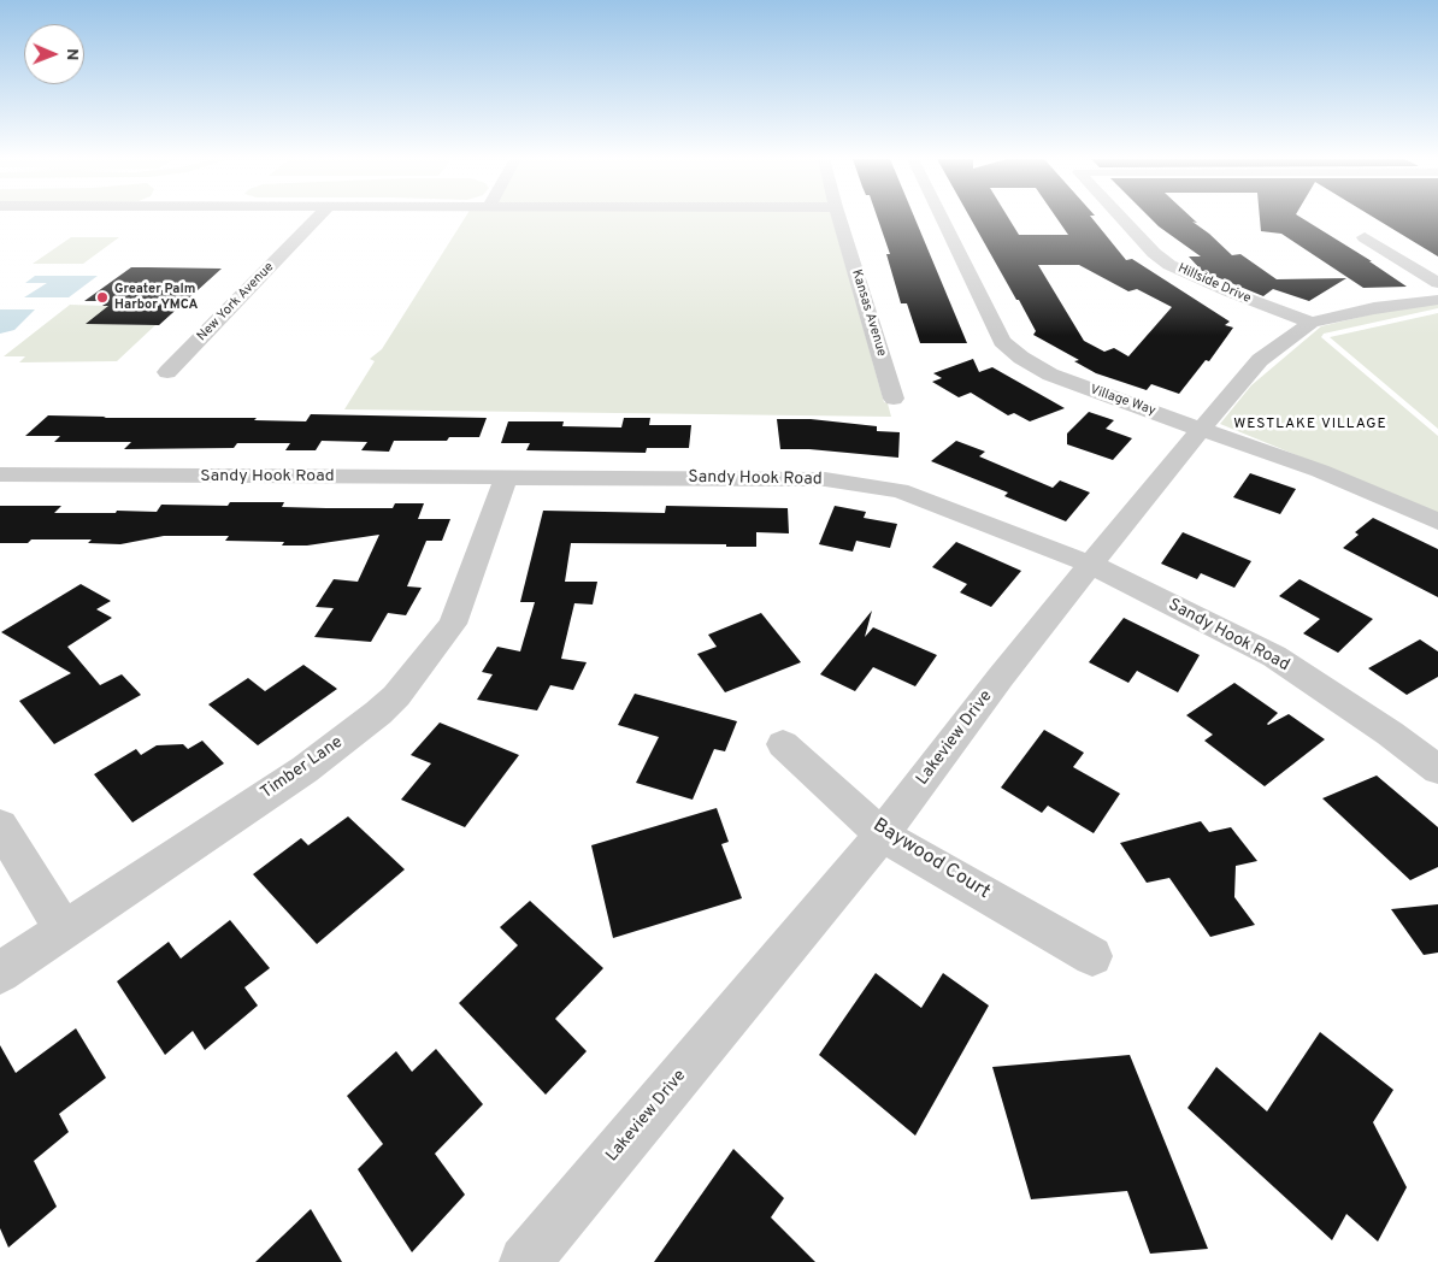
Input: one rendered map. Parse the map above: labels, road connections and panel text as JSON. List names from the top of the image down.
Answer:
{
  "streets": {
    "street": [
      "Hillside Drive",
      "New York Avenue",
      "Kansas Avenue",
      "Village Way",
      "Sandy Hook Road",
      "Lakeview Drive",
      "Timber Lane",
      "Baywood Court"
    ]
  },
  "crossings": [
    ["Hillside Drive", "Lakeview Drive"],
    ["Village Way", "Lakeview Drive"],
    ["Sandy Hook Road", "Lakeview Drive"],
    ["Sandy Hook Road", "Timber Lane"],
    ["Lakeview Drive", "Baywood Court"]
  ],
  "districts": ["WESTLAKE VILLAGE"],
  "places": ["Greater Palm Harbor YMCA"],
  "north": "right"
}
